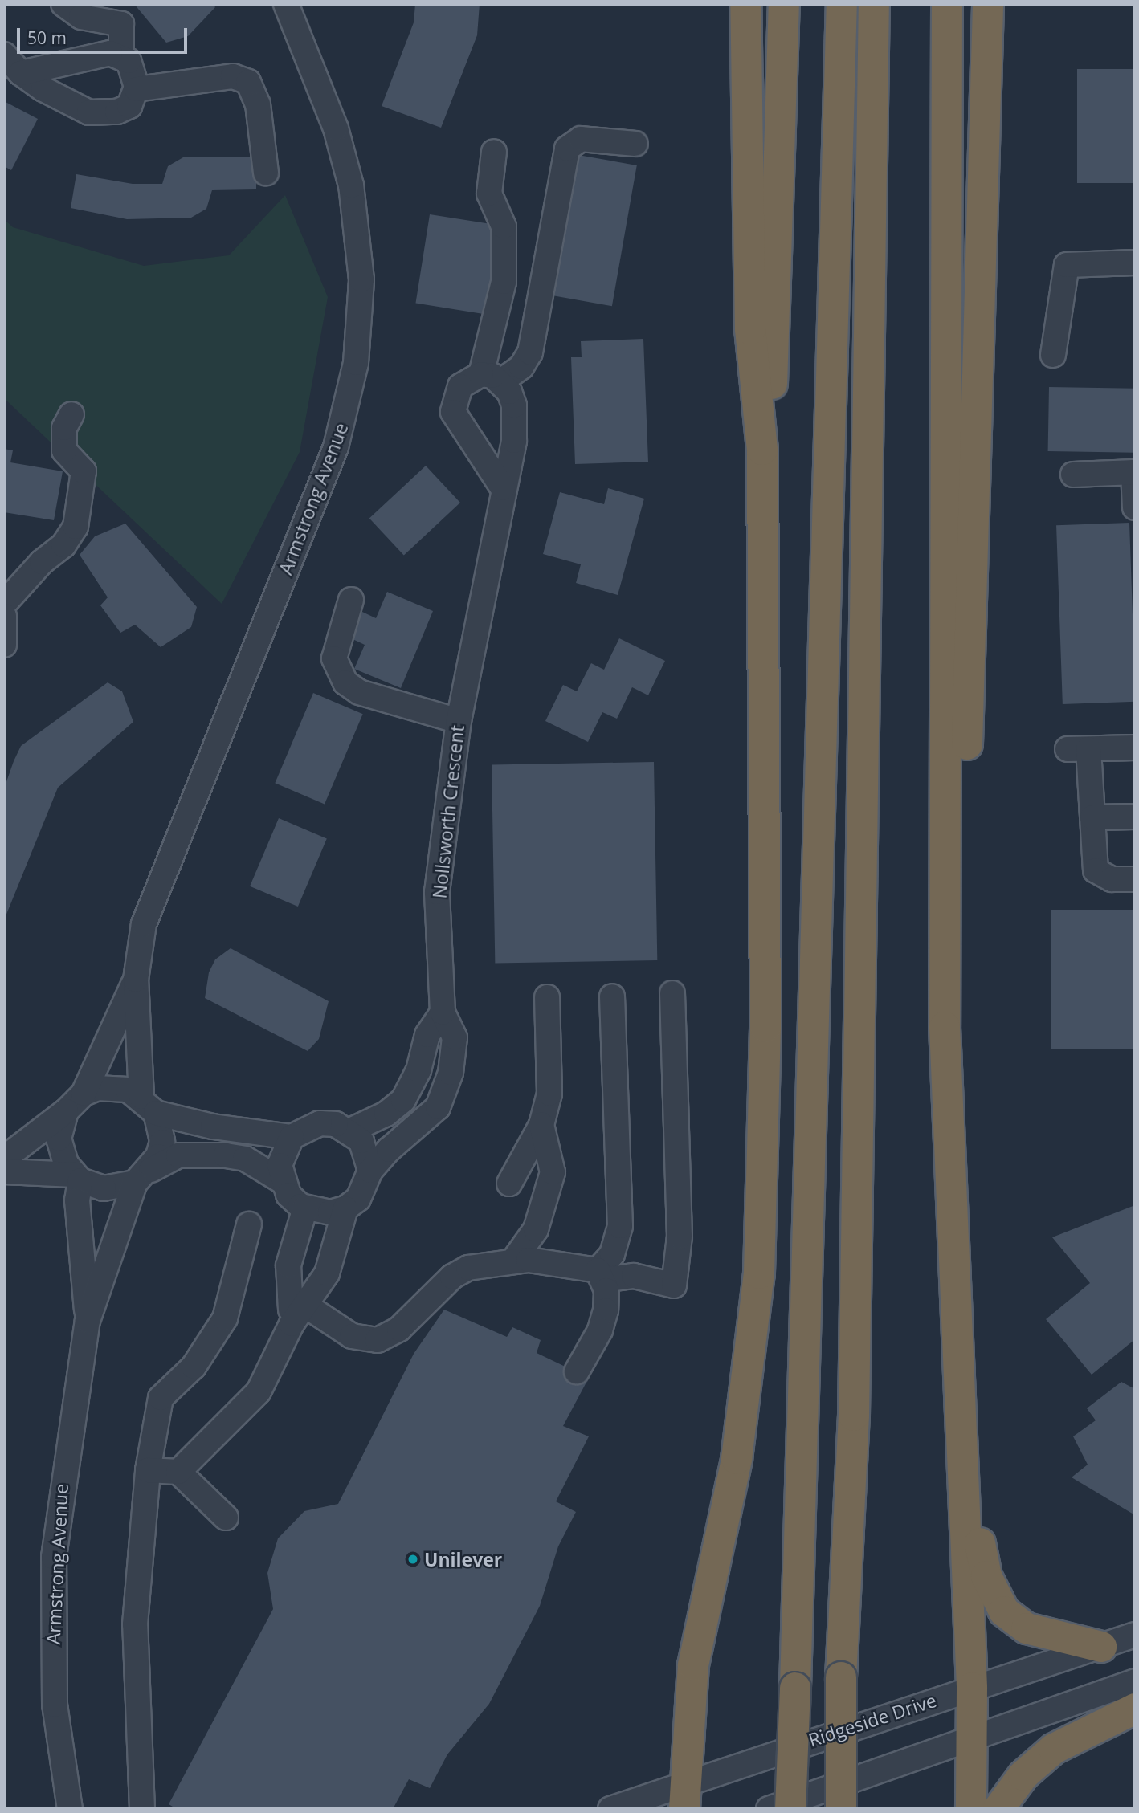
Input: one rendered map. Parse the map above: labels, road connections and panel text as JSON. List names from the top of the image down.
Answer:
{
  "streets": {
    "street": ["Armstrong Avenue", "Nollsworth Crescent", "Ridgeside Drive"]
  },
  "places": ["Unilever"],
  "scale_bar": "50 m"
}
